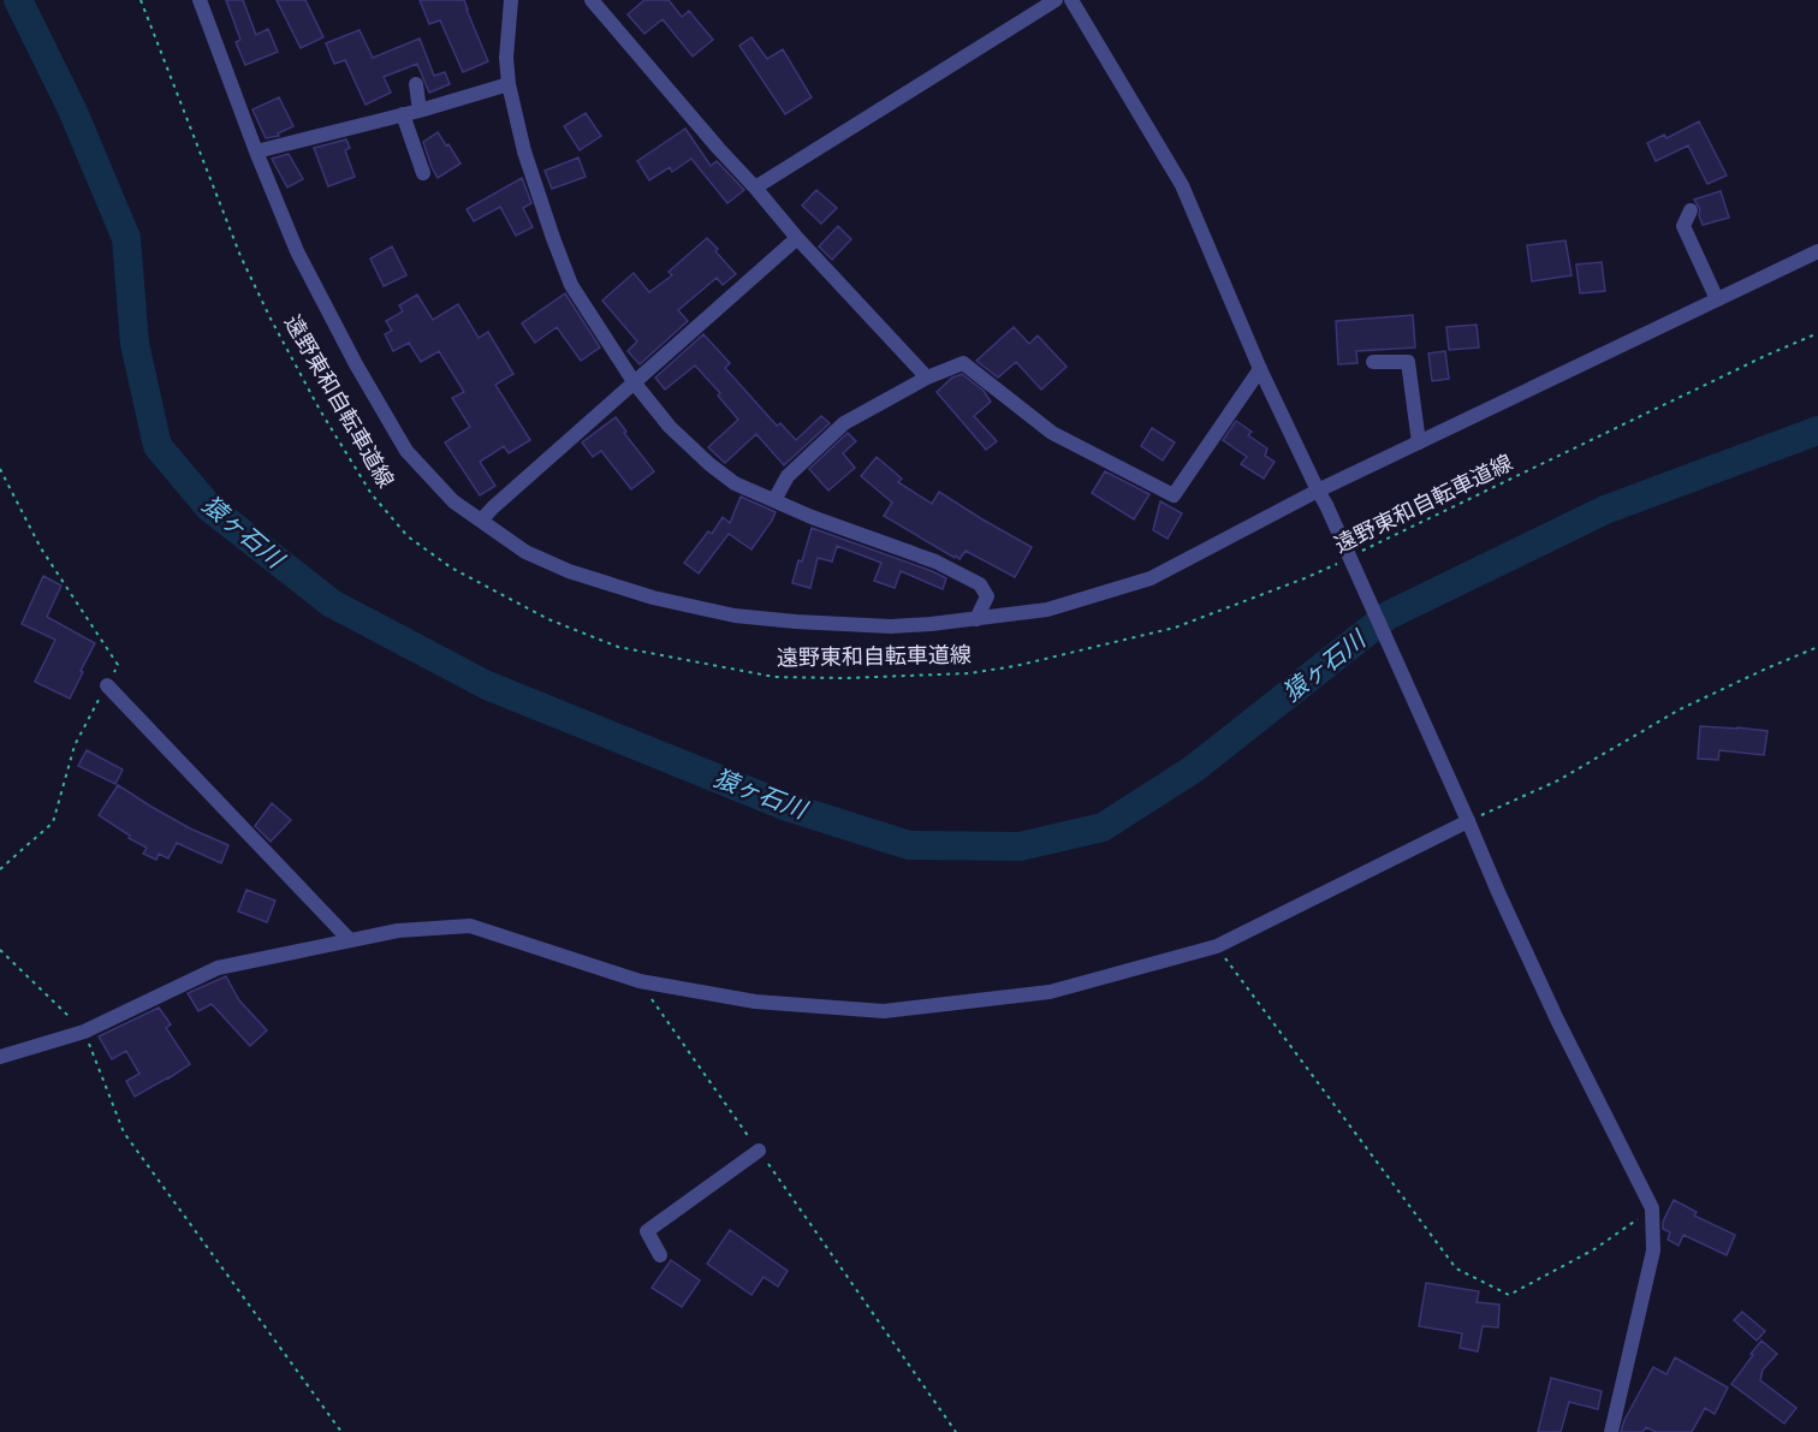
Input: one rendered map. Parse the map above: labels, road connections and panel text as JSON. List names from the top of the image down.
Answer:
{
  "streets": {
    "path": ["遠野東和自転車道線"]
  },
  "water": ["猿ヶ石川"]
}
